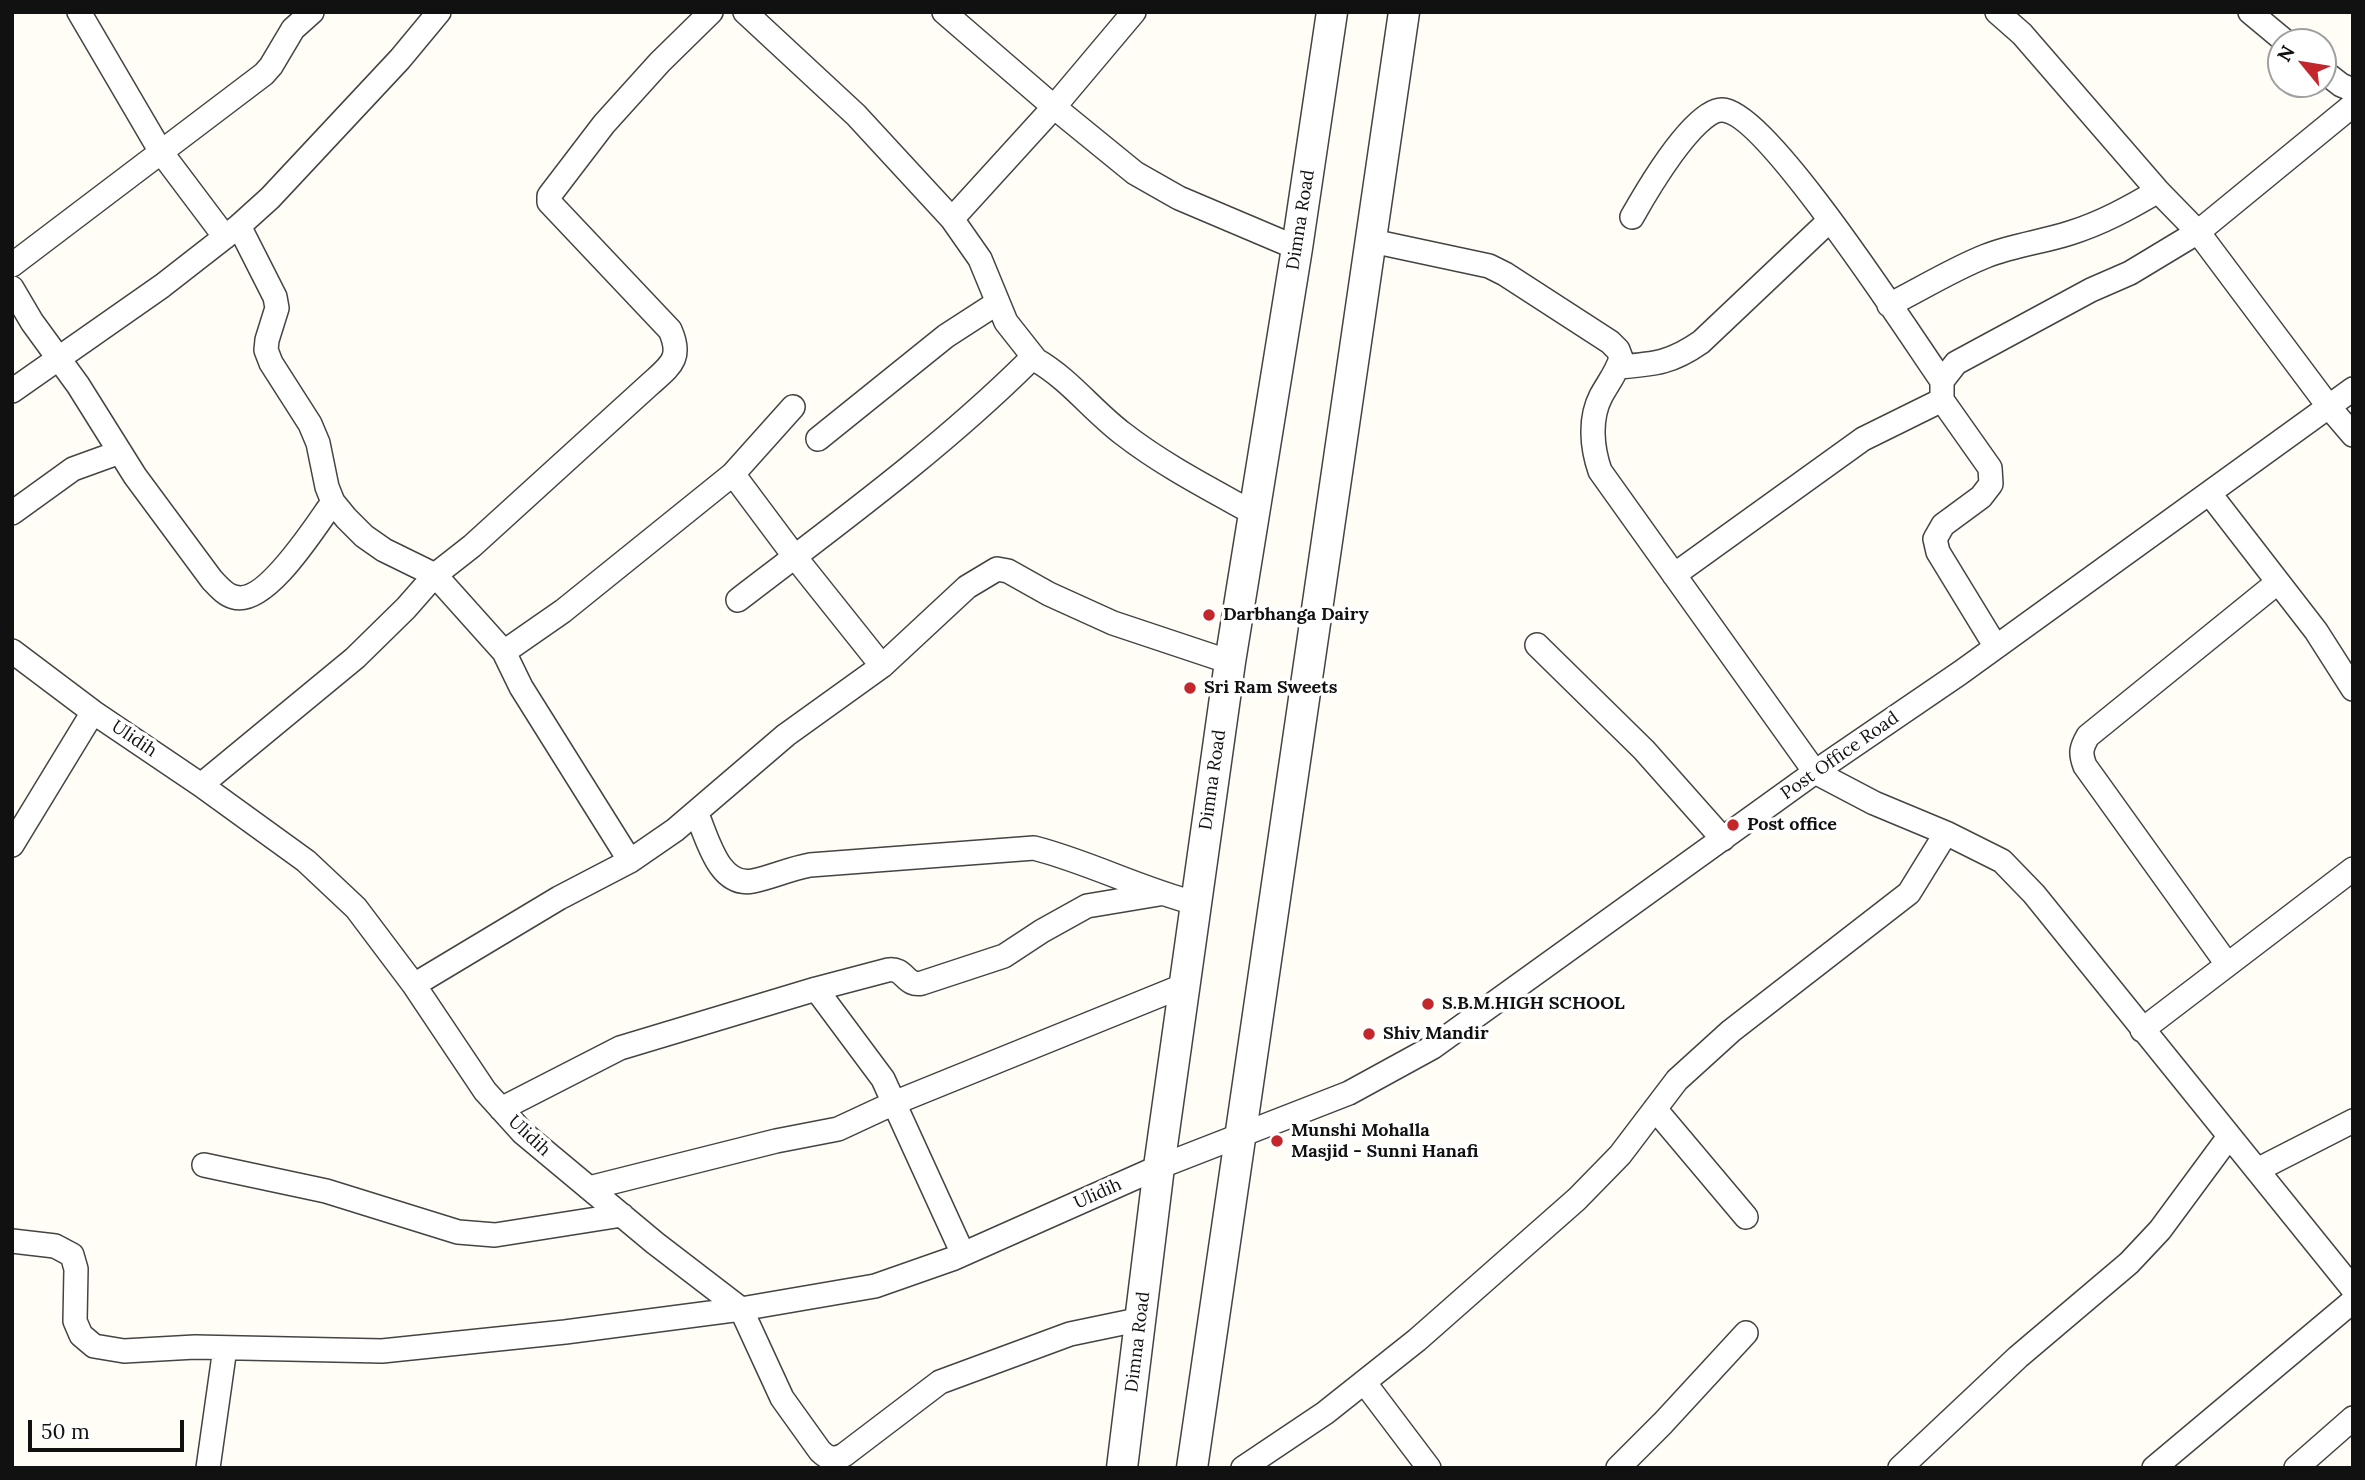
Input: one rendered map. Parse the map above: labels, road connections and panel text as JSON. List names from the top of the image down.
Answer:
{
  "streets": {
    "street": ["Dimna Road", "Ulidih", "Post Office Road"]
  },
  "crossings": [
    ["Dimna Road", "Ulidih"],
    ["Ulidih", "Post Office Road"]
  ],
  "places": [
    "Darbhanga Dairy",
    "Sri Ram Sweets",
    "Post office",
    "S.B.M.HIGH SCHOOL",
    "Shiv Mandir",
    "Munshi Mohalla Masjid - Sunni Hanafi"
  ],
  "scale_bar": "50 m",
  "north": "top left"
}
